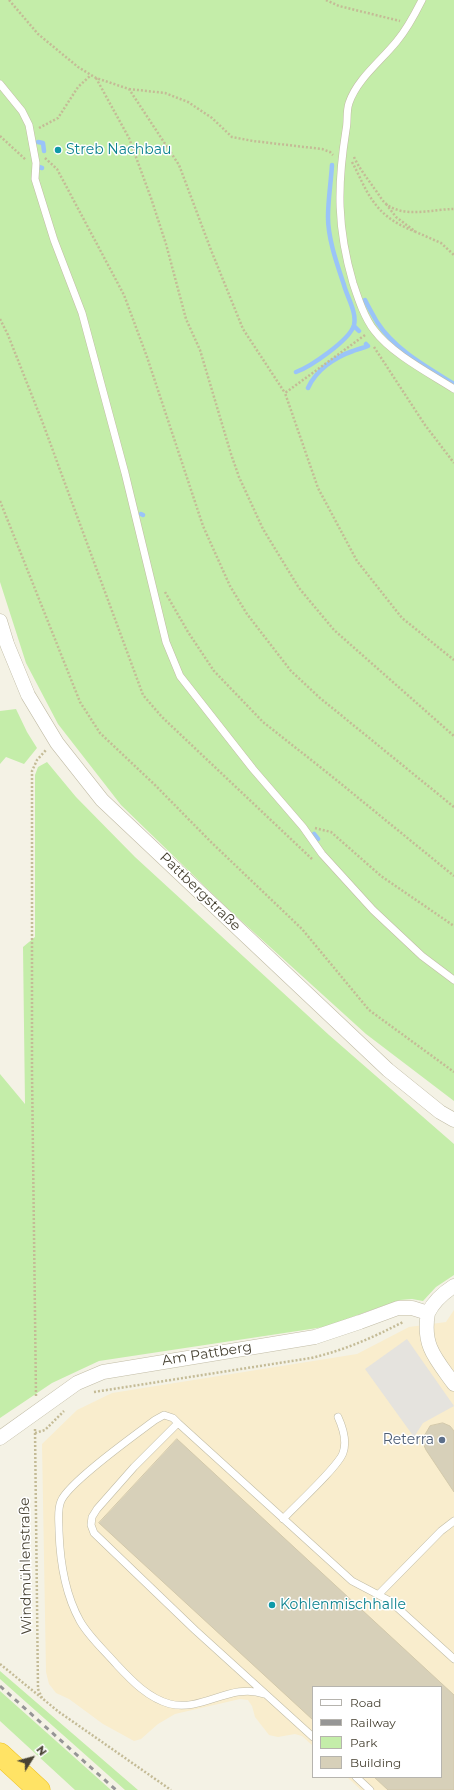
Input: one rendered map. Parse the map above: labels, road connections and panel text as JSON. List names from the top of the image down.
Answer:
{
  "streets": {
    "street": ["Pattbergstraße", "Am Pattberg"],
    "path": ["Windmühlenstraße"]
  },
  "places": ["Streb Nachbau", "Reterra", "Kohlenmischhalle"],
  "legend": [
    "Road",
    "Railway",
    "Park",
    "Building"
  ],
  "north": "top right"
}
